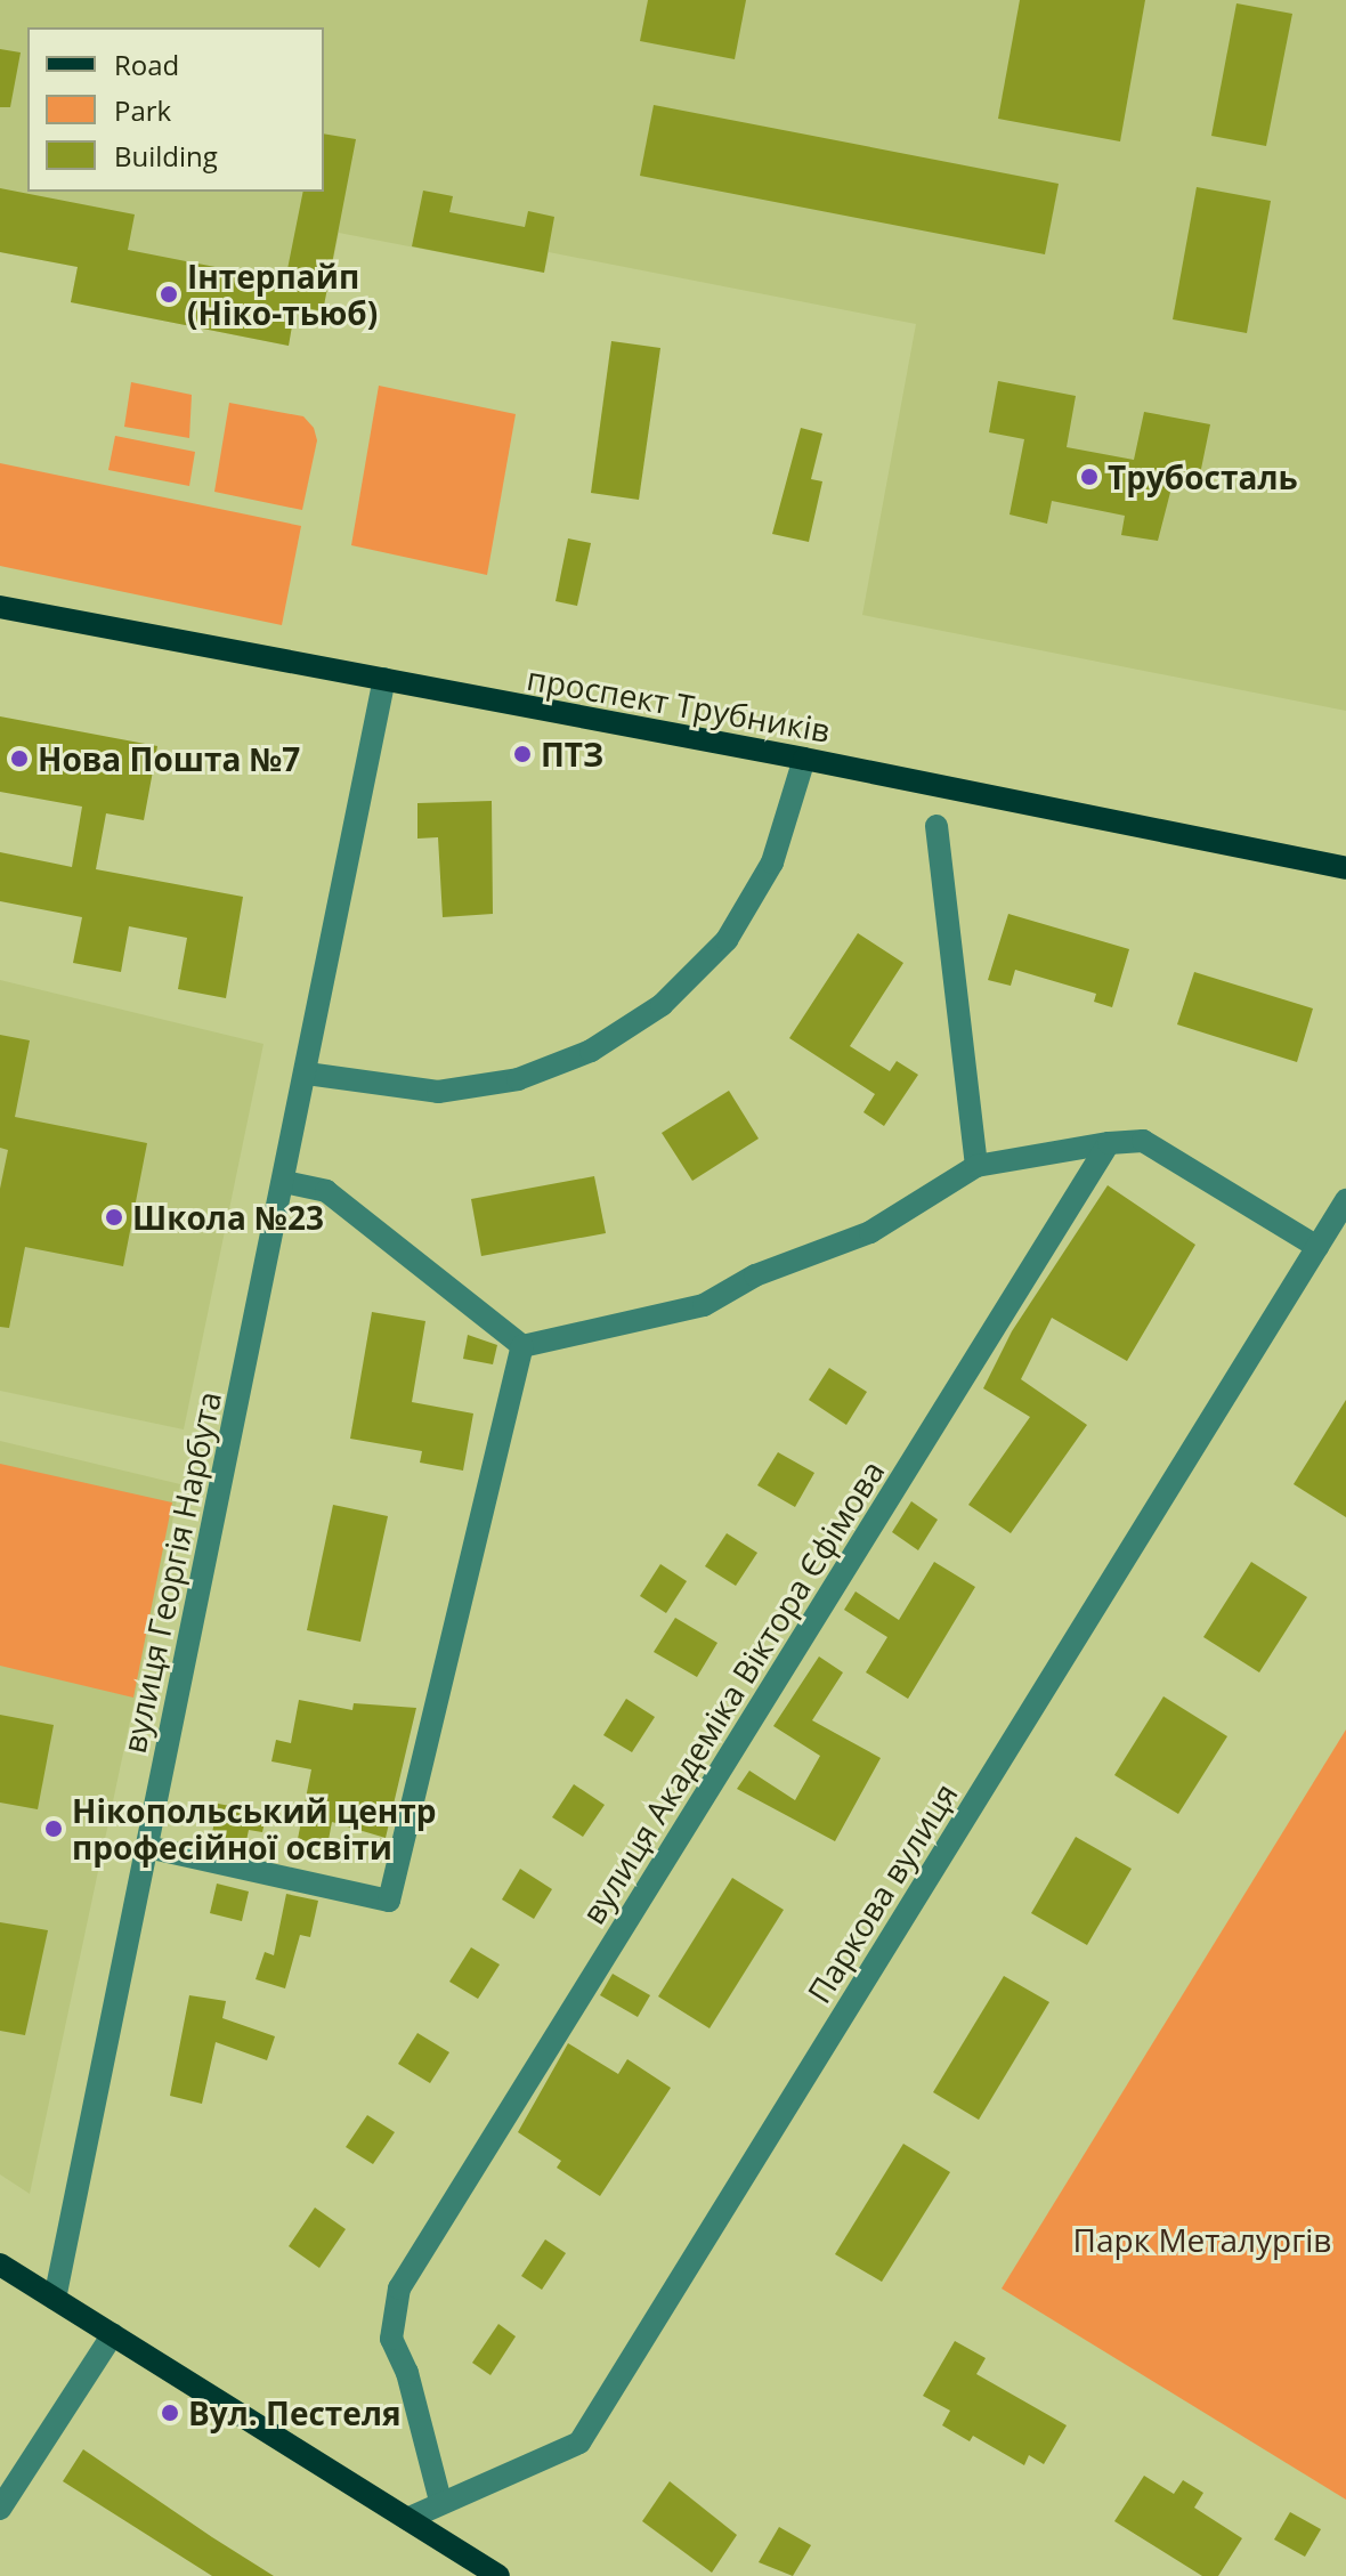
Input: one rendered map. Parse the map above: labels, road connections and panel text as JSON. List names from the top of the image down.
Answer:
{
  "streets": {
    "main road": ["проспект Трубників"],
    "street": ["вулиця Георгія Нарбута", "вулиця Академіка Віктора Єфімова", "Паркова вулиця"]
  },
  "crossings": [
    ["проспект Трубників", "вулиця Георгія Нарбута"],
    ["вулиця Академіка Віктора Єфімова", "Паркова вулиця"]
  ],
  "parks": ["Парк Металургів"],
  "places": [
    "Інтерпайп (Ніко-тьюб)",
    "Трубосталь",
    "ПТЗ",
    "Нова Пошта №7",
    "Школа №23",
    "Нікопольський центр професійної освіти",
    "Вул. Пестеля"
  ],
  "legend": ["Road", "Park", "Building"]
}
